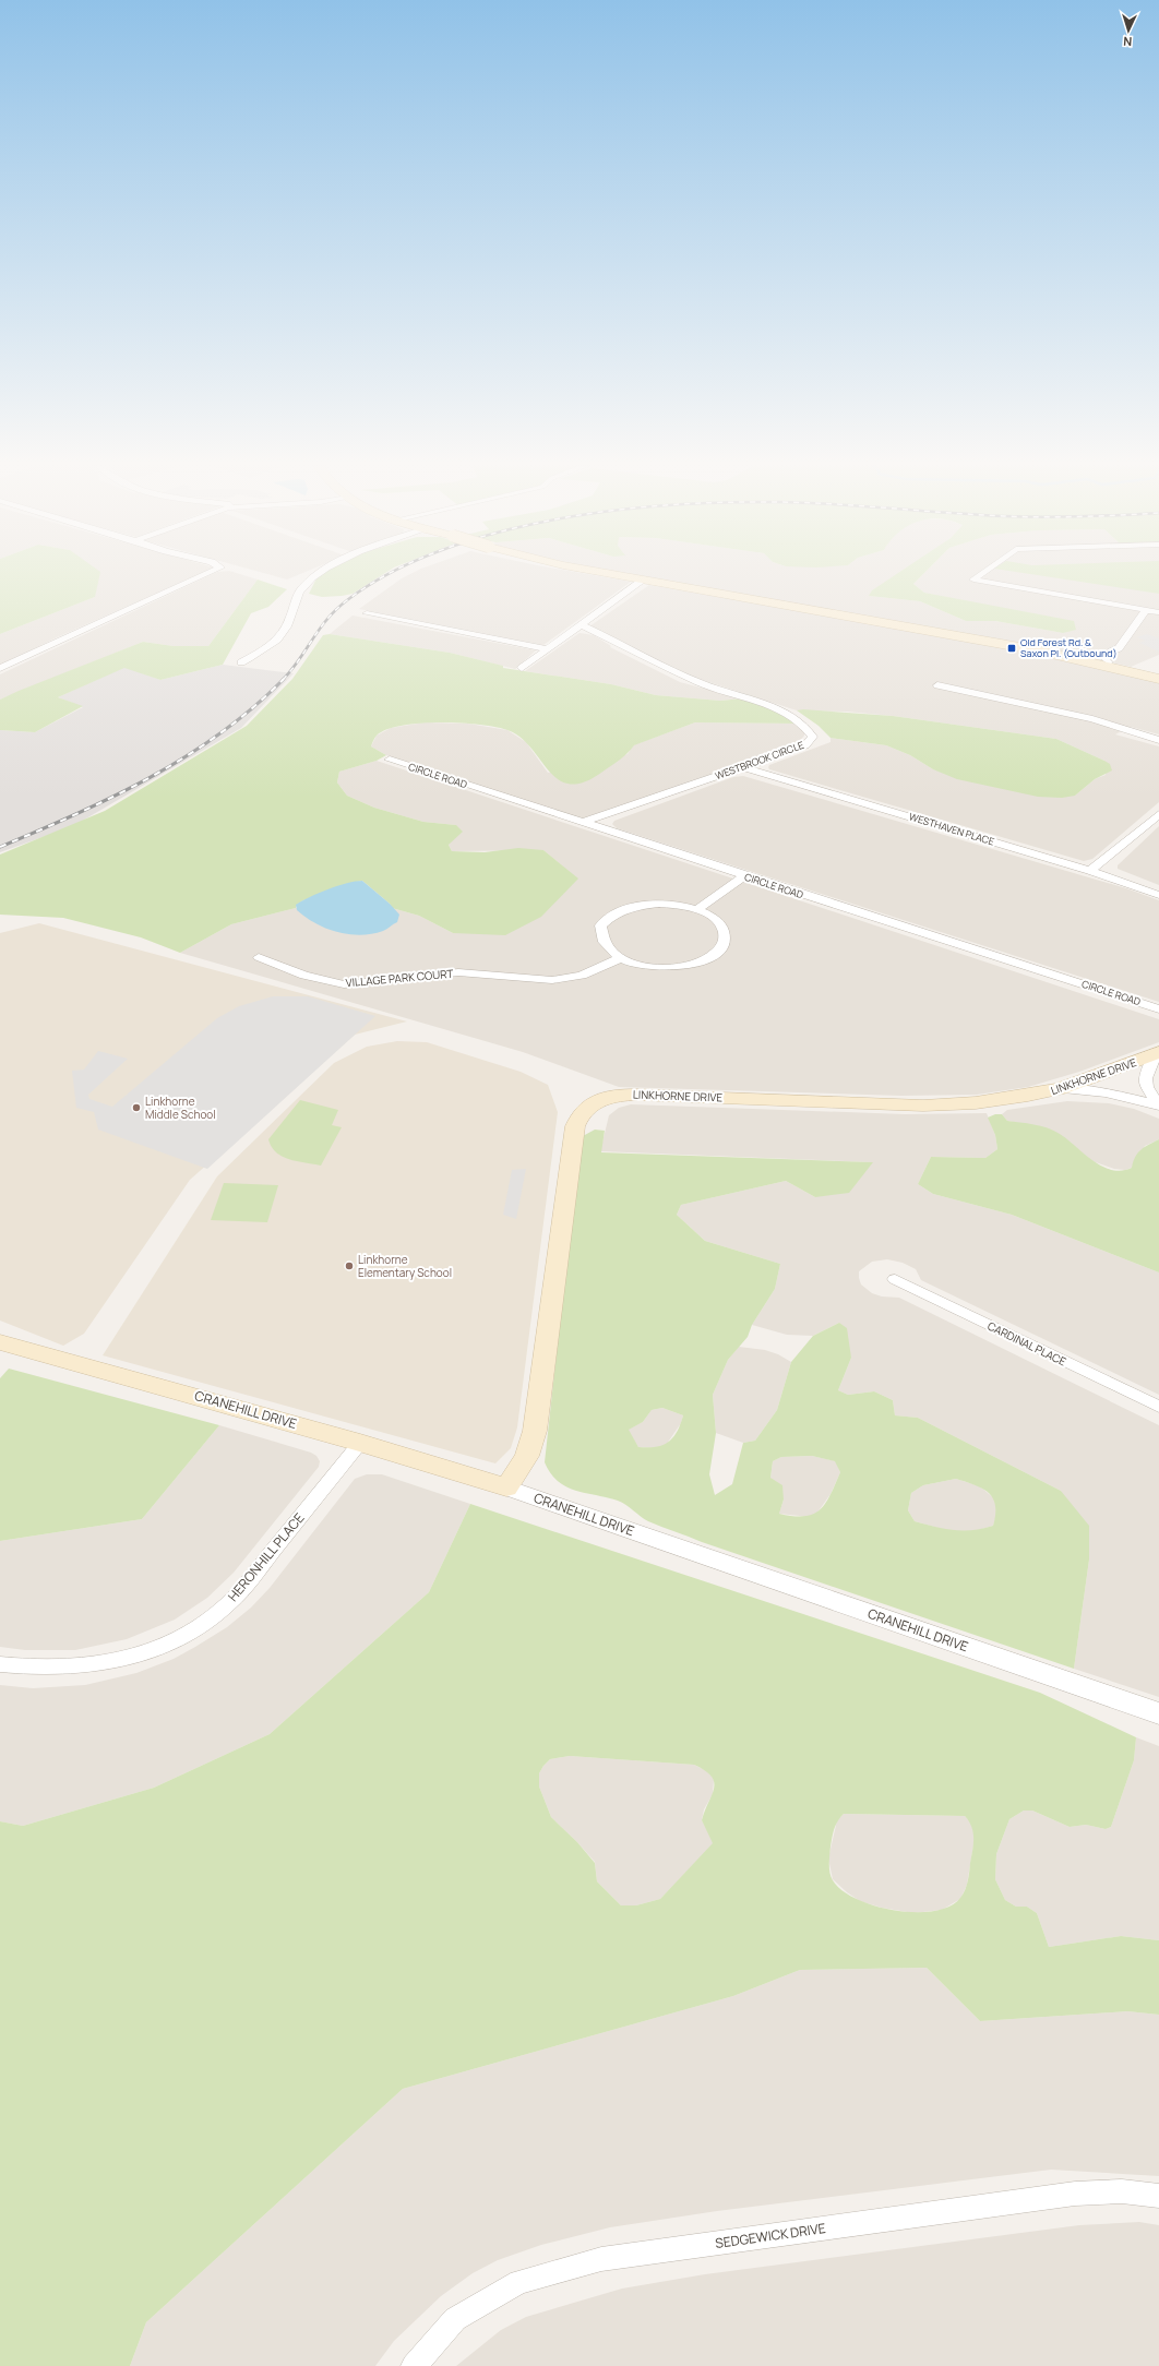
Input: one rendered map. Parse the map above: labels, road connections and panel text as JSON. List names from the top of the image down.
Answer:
{
  "streets": {
    "main road": ["LINKHORNE DRIVE", "CRANEHILL DRIVE"],
    "street": [
      "WESTBROOK CIRCLE",
      "CIRCLE ROAD",
      "WESTHAVEN PLACE",
      "VILLAGE PARK COURT",
      "CARDINAL PLACE",
      "HERONHILL PLACE",
      "SEDGEWICK DRIVE"
    ]
  },
  "crossings": [
    ["WESTBROOK CIRCLE", "CIRCLE ROAD"],
    ["WESTBROOK CIRCLE", "WESTHAVEN PLACE"],
    ["LINKHORNE DRIVE", "CRANEHILL DRIVE"],
    ["CRANEHILL DRIVE", "HERONHILL PLACE"]
  ],
  "places": {
    "transit": ["Old Forest Rd. & Saxon Pl. (Outbound)"],
    "other": ["Linkhorne Middle School", "Linkhorne Elementary School"]
  },
  "north": "bottom"
}
